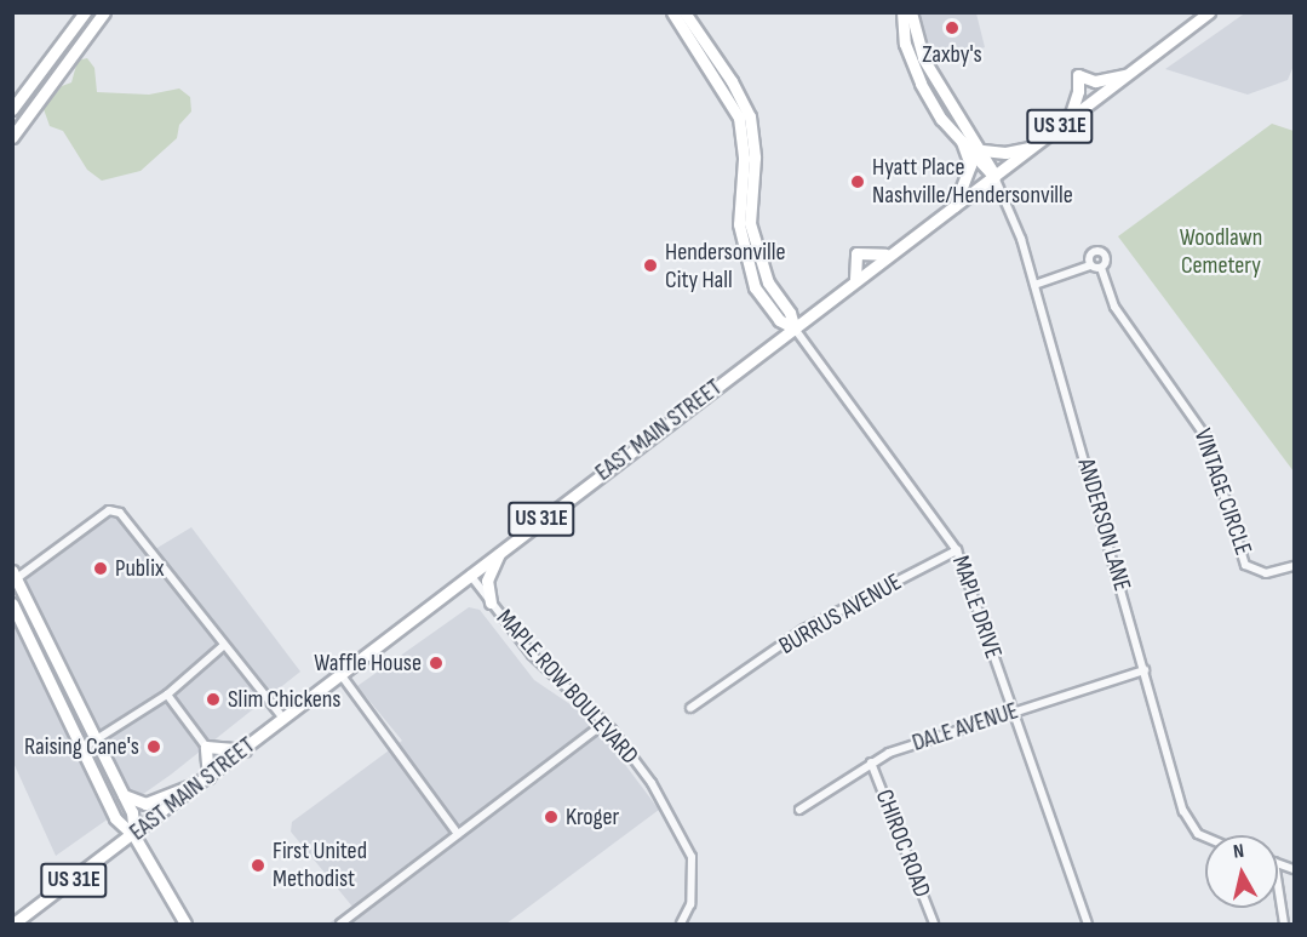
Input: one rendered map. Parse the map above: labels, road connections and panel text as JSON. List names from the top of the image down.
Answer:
{
  "streets": {
    "main road": ["US 31E", "EAST MAIN STREET"],
    "street": [
      "VINTAGE CIRCLE",
      "ANDERSON LANE",
      "MAPLE DRIVE",
      "BURRUS AVENUE",
      "MAPLE ROW BOULEVARD",
      "DALE AVENUE",
      "CHIROC ROAD"
    ]
  },
  "crossings": [
    ["EAST MAIN STREET", "ANDERSON LANE"],
    ["EAST MAIN STREET", "MAPLE DRIVE"],
    ["EAST MAIN STREET", "MAPLE ROW BOULEVARD"],
    ["ANDERSON LANE", "DALE AVENUE"],
    ["MAPLE DRIVE", "BURRUS AVENUE"],
    ["MAPLE DRIVE", "DALE AVENUE"],
    ["DALE AVENUE", "CHIROC ROAD"]
  ],
  "parks": ["Woodlawn Cemetery"],
  "places": [
    "Zaxby's",
    "Hyatt Place Nashville/Hendersonville",
    "Hendersonville City Hall",
    "Publix",
    "Waffle House",
    "Slim Chickens",
    "Raising Cane's",
    "Kroger",
    "First United Methodist"
  ],
  "north": "top"
}
